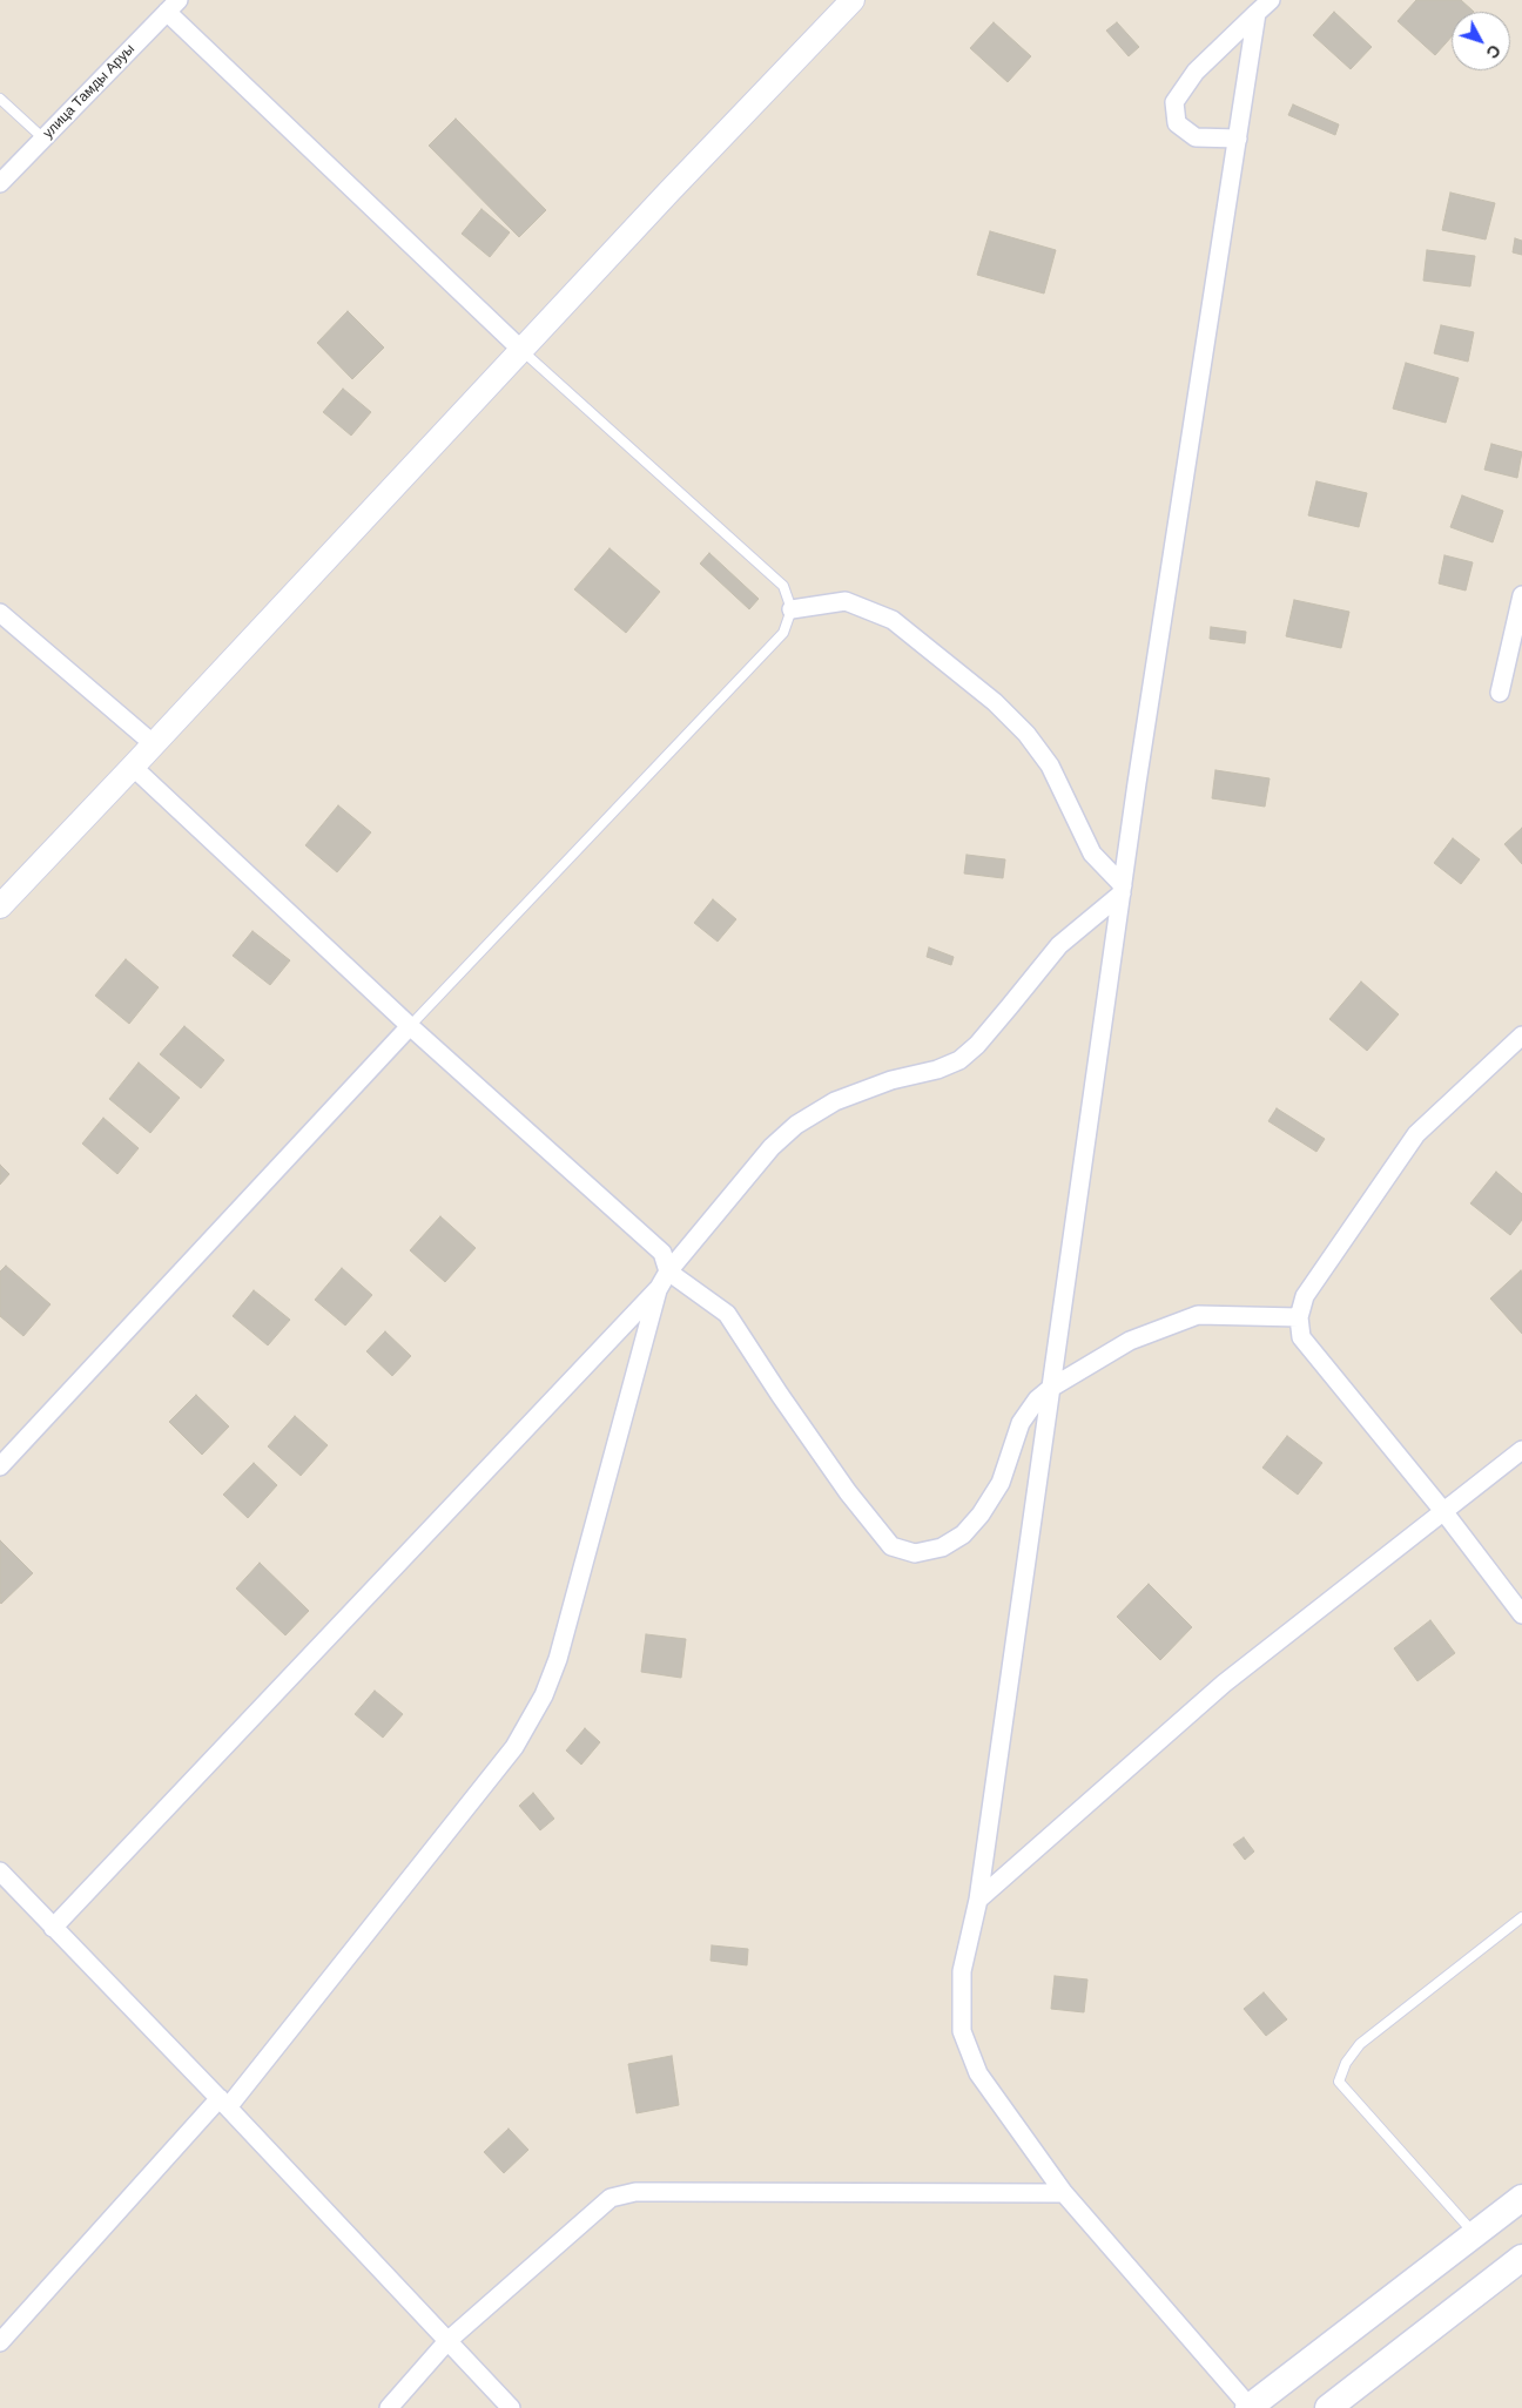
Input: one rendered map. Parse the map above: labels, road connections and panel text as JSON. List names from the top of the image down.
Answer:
{
  "streets": {
    "street": ["улица Тамды Аруы"]
  },
  "north": "bottom right"
}
